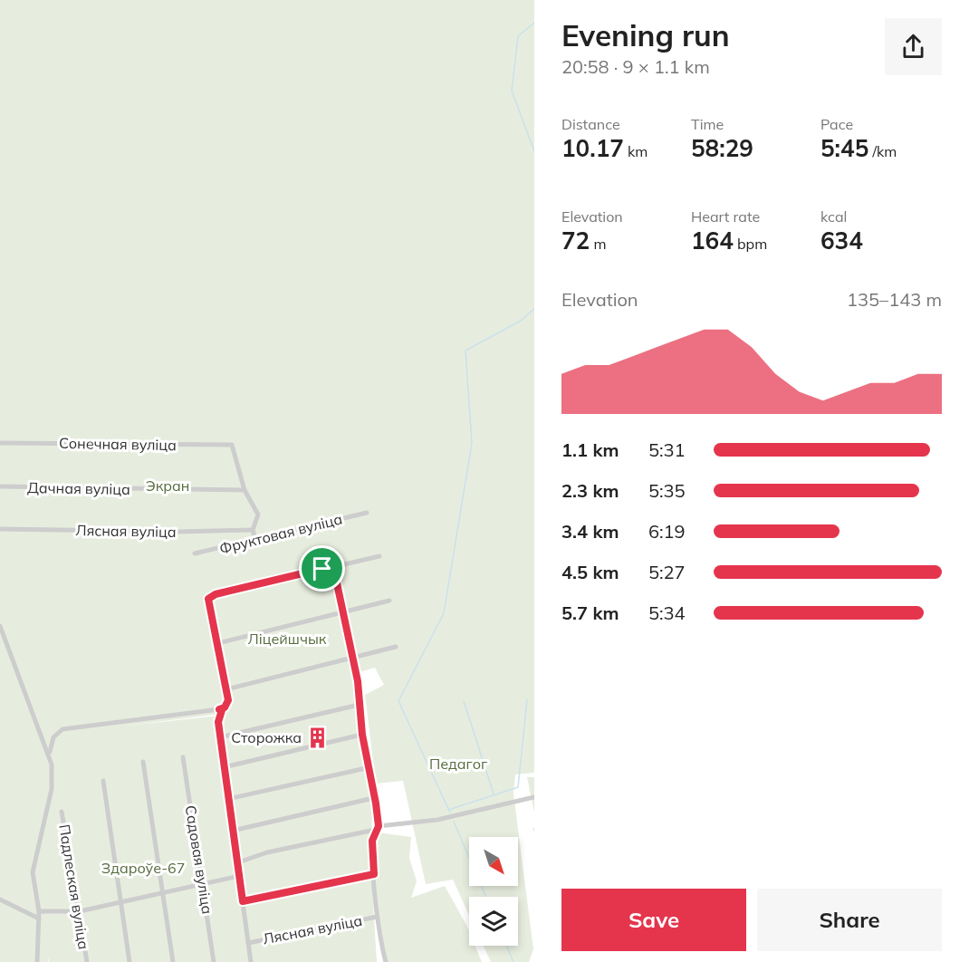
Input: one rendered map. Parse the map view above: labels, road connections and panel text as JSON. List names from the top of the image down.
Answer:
{
  "streets": {
    "street": [
      "Сонечная вуліца",
      "Дачная вуліца",
      "Лясная вуліца",
      "Фруктовая вуліца",
      "Садовая вуліца",
      "Падлеская вуліца"
    ]
  },
  "crossings": [
    ["Сонечная вуліца", "Дачная вуліца"]
  ],
  "parks": [
    "Экран",
    "Ліцейшчык",
    "Педагог",
    "Здароўе-67"
  ],
  "places": {
    "building": ["Сторожка"]
  },
  "north": "bottom right",
  "page": {
    "heading": ["Evening run", "20:58 · 9 × 1.1 km"],
    "stats": [
      ["Distance", "10.17 km"],
      ["Time", "58:29"],
      ["Pace", "5:45 /km"],
      ["Elevation", "72 m"],
      ["Heart rate", "164 bpm"],
      ["kcal", "634"]
    ],
    "chart": ["Elevation", "135–143 m"],
    "list": [
      {
        "name": "1.1 km",
        "note": "5:31"
      },
      {
        "name": "2.3 km",
        "note": "5:35"
      },
      {
        "name": "3.4 km",
        "note": "6:19"
      },
      {
        "name": "4.5 km",
        "note": "5:27"
      },
      {
        "name": "5.7 km",
        "note": "5:34"
      }
    ],
    "buttons": ["Save", "Share"]
  }
}
